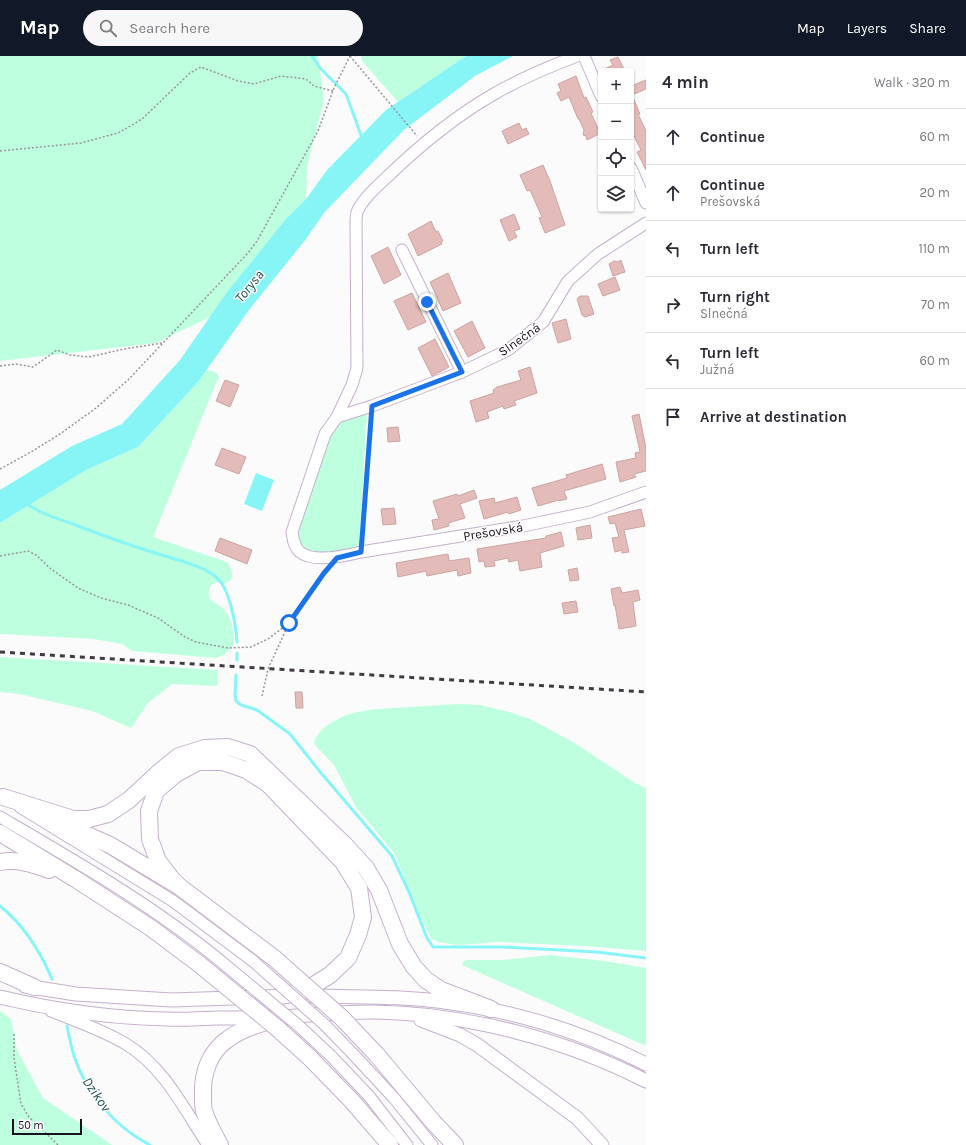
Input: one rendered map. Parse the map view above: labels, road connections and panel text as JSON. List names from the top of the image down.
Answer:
{
  "streets": {
    "street": ["Slnečná", "Prešovská"]
  },
  "crossings": [
    ["Slnečná", "Prešovská"]
  ],
  "water": ["Torysa", "Dzikov"],
  "scale_bar": "50 m",
  "page": {
    "header": "Map",
    "search": "Search here",
    "nav": ["Map", "Layers", "Share"],
    "heading": ["4 min", "Walk · 320 m"],
    "map_buttons": ["+", "−"],
    "list": [
      ["Continue", "60 m"],
      ["Continue", "Prešovská", "20 m"],
      ["Turn left", "110 m"],
      ["Turn right", "Slnečná", "70 m"],
      ["Turn left", "Južná", "60 m"],
      "Arrive at destination"
    ],
    "scale": "50 m"
  }
}
